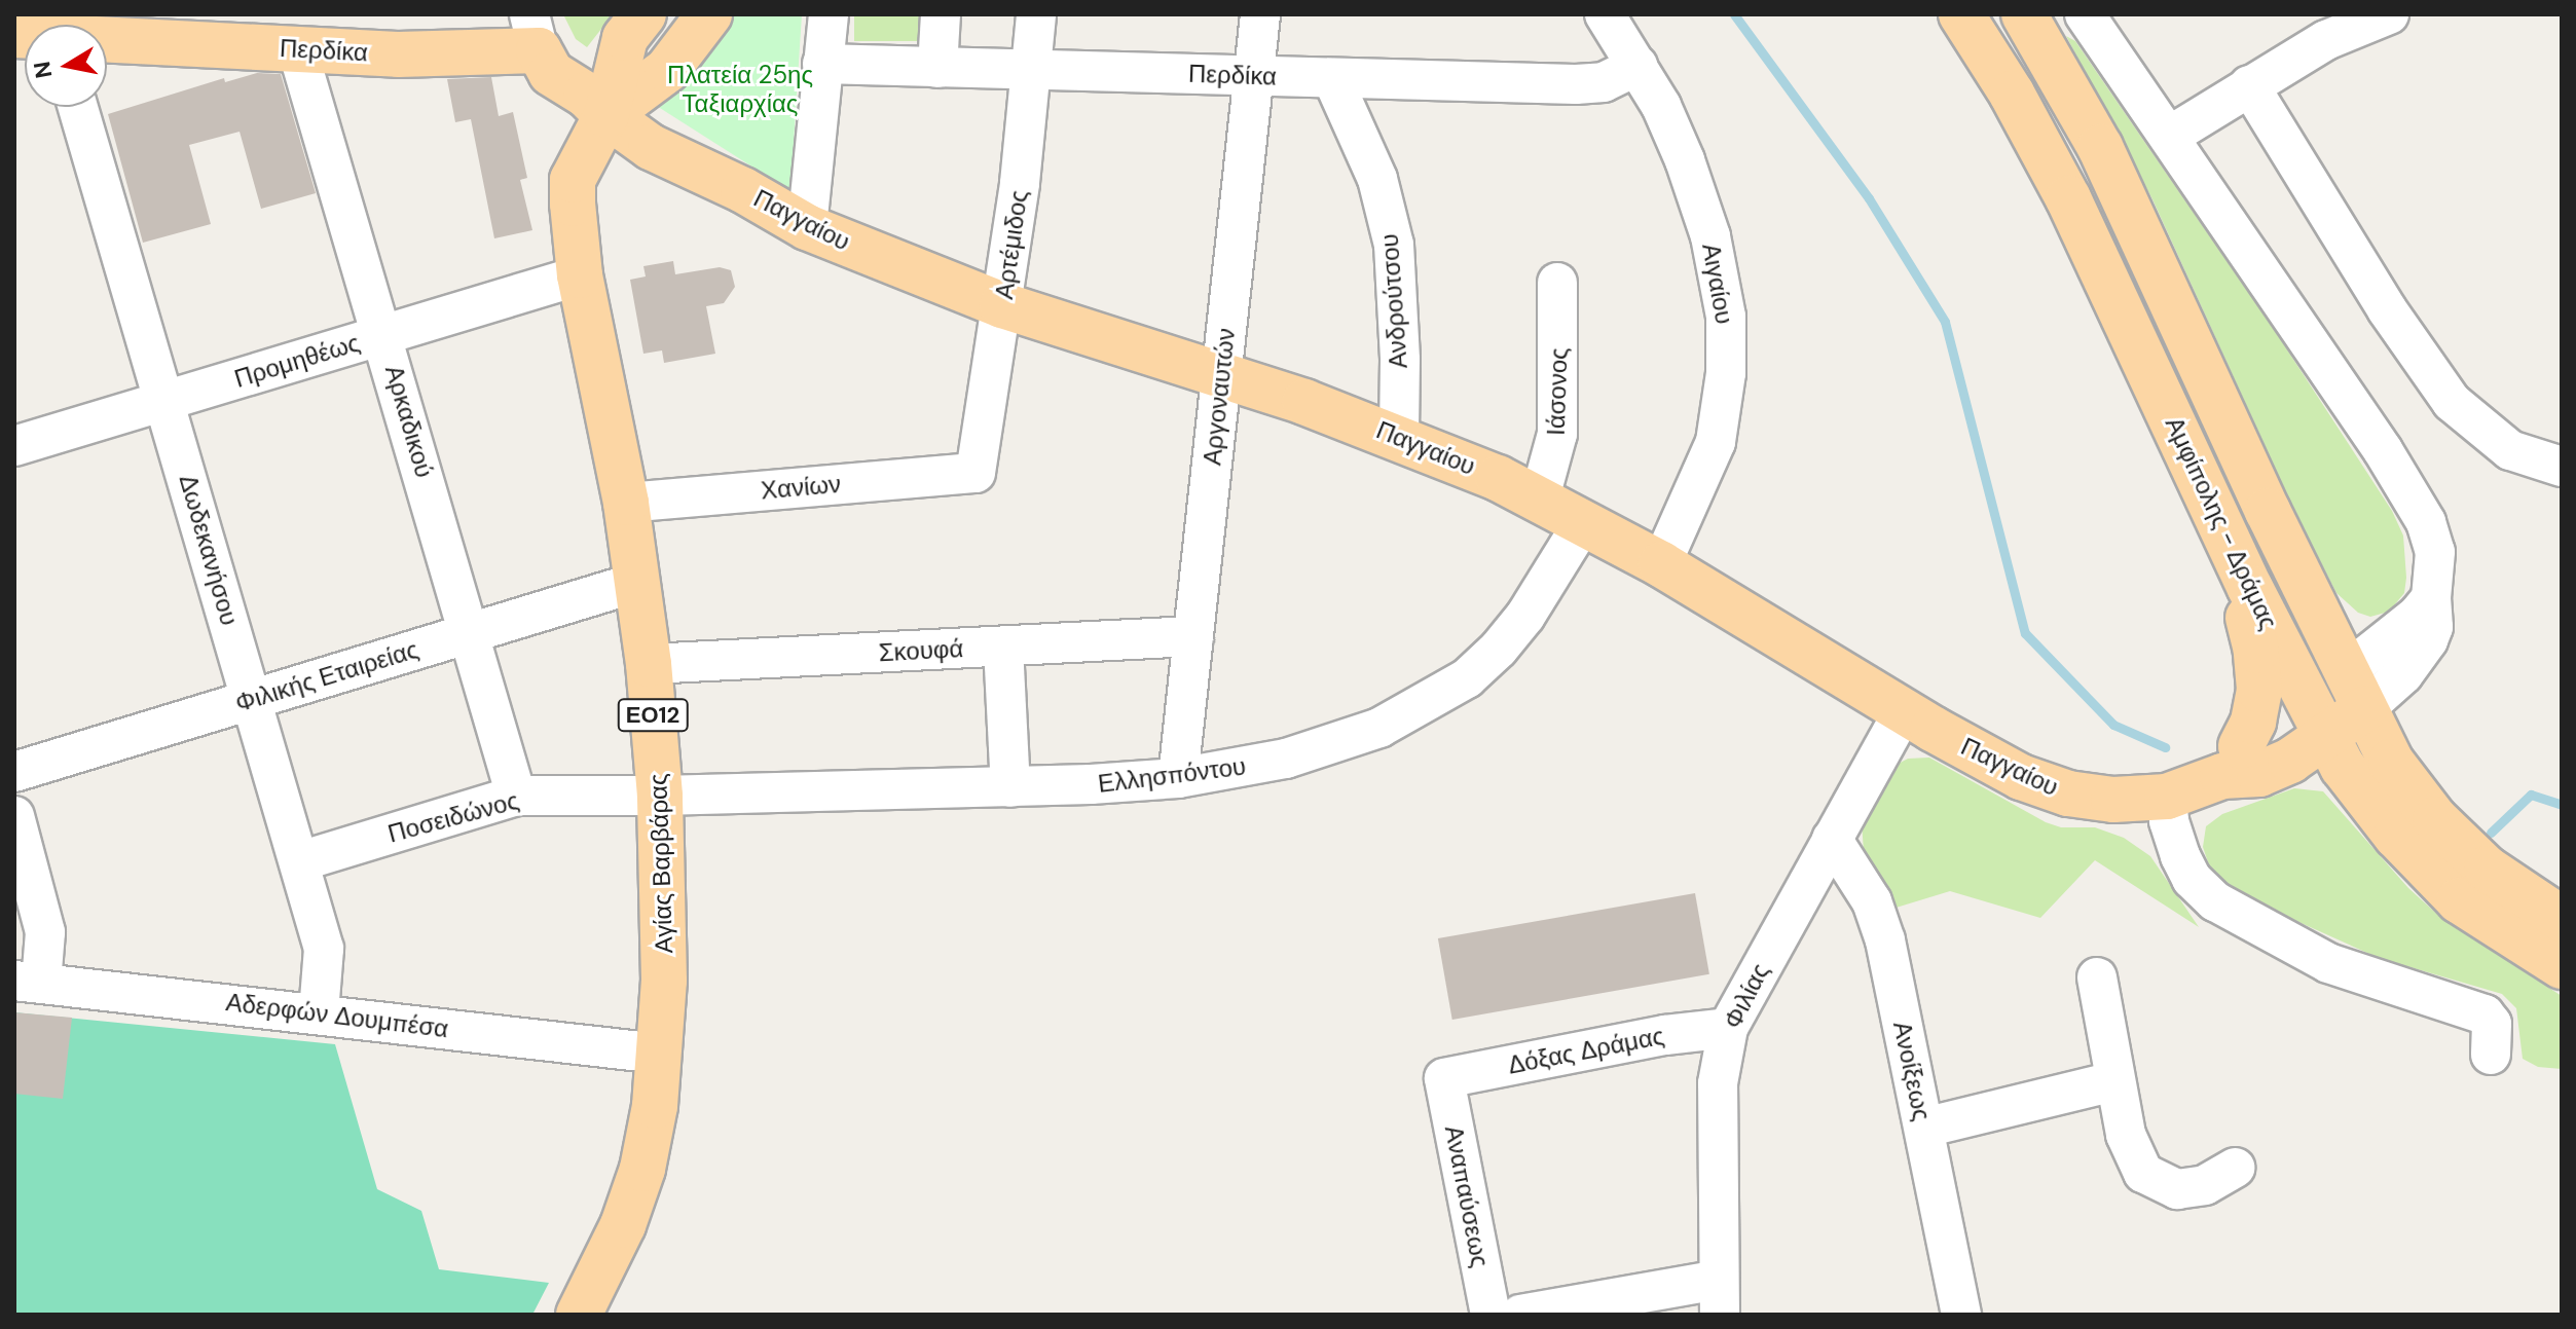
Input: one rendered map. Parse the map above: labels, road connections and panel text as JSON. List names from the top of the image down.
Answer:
{
  "streets": {
    "main road": [
      "Περδίκα",
      "Παγγαίου",
      "Αμφίπολης - Δράμας",
      "ΕΟ12",
      "Αγίας Βαρβάρας"
    ],
    "street": [
      "Αρτέμιδος",
      "Αιγαίου",
      "Ανδρούτσου",
      "Προμηθέως",
      "Ιάσονος",
      "Αργοναυτών",
      "Αρκαδικού",
      "Χανίων",
      "Δωδεκανήσου",
      "Σκουφά",
      "Φιλικής Εταιρείας",
      "Ελλησπόντου",
      "Ποσειδώνος",
      "Φιλίας",
      "Αδερφών Δουμπέσα",
      "Δόξας Δράμας",
      "Ανοίξεως",
      "Αναπαύσεως"
    ]
  },
  "crossings": [
    ["Περδίκα", "Παγγαίου"],
    ["Περδίκα", "Αρτέμιδος"],
    ["Περδίκα", "Αιγαίου"],
    ["Περδίκα", "Ανδρούτσου"],
    ["Περδίκα", "Αργοναυτών"],
    ["Περδίκα", "Αρκαδικού"],
    ["Περδίκα", "ΕΟ12"],
    ["Περδίκα", "Αγίας Βαρβάρας"],
    ["Παγγαίου", "Αρτέμιδος"],
    ["Παγγαίου", "Αιγαίου"],
    ["Παγγαίου", "Ανδρούτσου"],
    ["Παγγαίου", "Ιάσονος"],
    ["Παγγαίου", "Αργοναυτών"],
    ["Παγγαίου", "ΕΟ12"],
    ["Παγγαίου", "Ελλησπόντου"],
    ["Παγγαίου", "Αγίας Βαρβάρας"],
    ["Παγγαίου", "Φιλίας"],
    ["Αρτέμιδος", "Χανίων"],
    ["Προμηθέως", "Αρκαδικού"],
    ["Προμηθέως", "Δωδεκανήσου"],
    ["Προμηθέως", "Αγίας Βαρβάρας"],
    ["Αργοναυτών", "Σκουφά"],
    ["Αργοναυτών", "Ελλησπόντου"],
    ["Αρκαδικού", "Φιλικής Εταιρείας"],
    ["Αρκαδικού", "Ποσειδώνος"],
    ["Χανίων", "Αγίας Βαρβάρας"],
    ["Δωδεκανήσου", "Φιλικής Εταιρείας"],
    ["Δωδεκανήσου", "Ποσειδώνος"],
    ["Δωδεκανήσου", "Αδερφών Δουμπέσα"],
    ["Σκουφά", "Αγίας Βαρβάρας"],
    ["Φιλικής Εταιρείας", "Αγίας Βαρβάρας"],
    ["ΕΟ12", "Αγίας Βαρβάρας"],
    ["Ελλησπόντου", "Ποσειδώνος"],
    ["Ελλησπόντου", "Αγίας Βαρβάρας"],
    ["Ποσειδώνος", "Αγίας Βαρβάρας"],
    ["Αγίας Βαρβάρας", "Αδερφών Δουμπέσα"],
    ["Φιλίας", "Δόξας Δράμας"],
    ["Φιλίας", "Ανοίξεως"],
    ["Δόξας Δράμας", "Αναπαύσεως"]
  ],
  "parks": ["Πλατεία 25ης Ταξιαρχίας"],
  "north": "left"
}
